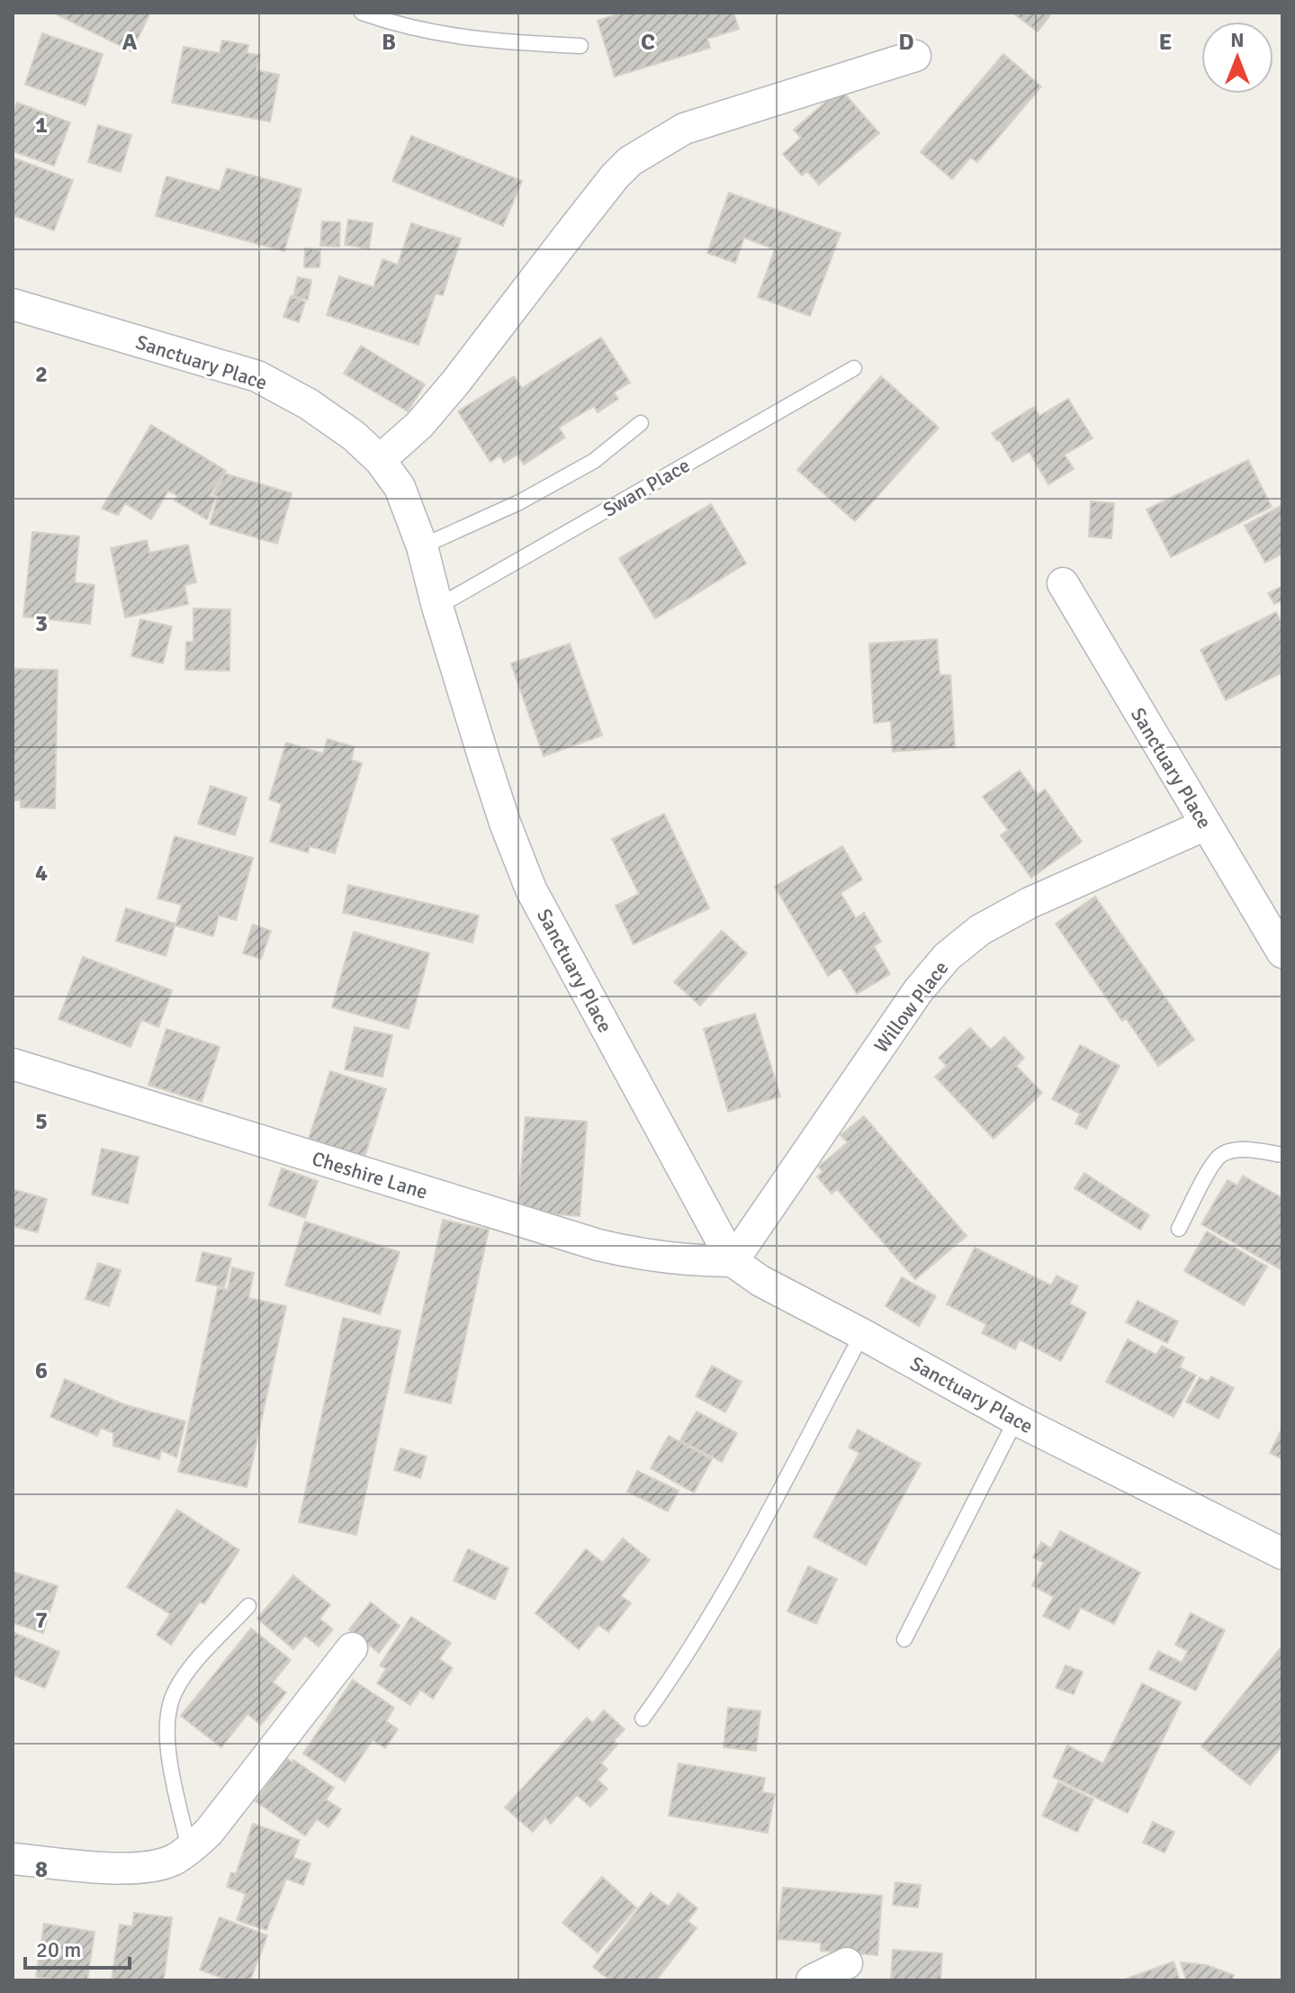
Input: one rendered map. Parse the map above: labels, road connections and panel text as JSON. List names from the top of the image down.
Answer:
{
  "streets": {
    "street": ["Sanctuary Place", "Willow Place", "Cheshire Lane"],
    "lane": ["Swan Place"]
  },
  "crossings": [
    ["Sanctuary Place", "Swan Place"],
    ["Sanctuary Place", "Willow Place"],
    ["Sanctuary Place", "Cheshire Lane"],
    ["Willow Place", "Cheshire Lane"]
  ],
  "scale_bar": "20 m",
  "north": "top",
  "grid": {
    "columns": [
      "A",
      "B",
      "C",
      "D",
      "E"
    ],
    "rows": [
      "1",
      "2",
      "3",
      "4",
      "5",
      "6",
      "7",
      "8"
    ]
  }
}
